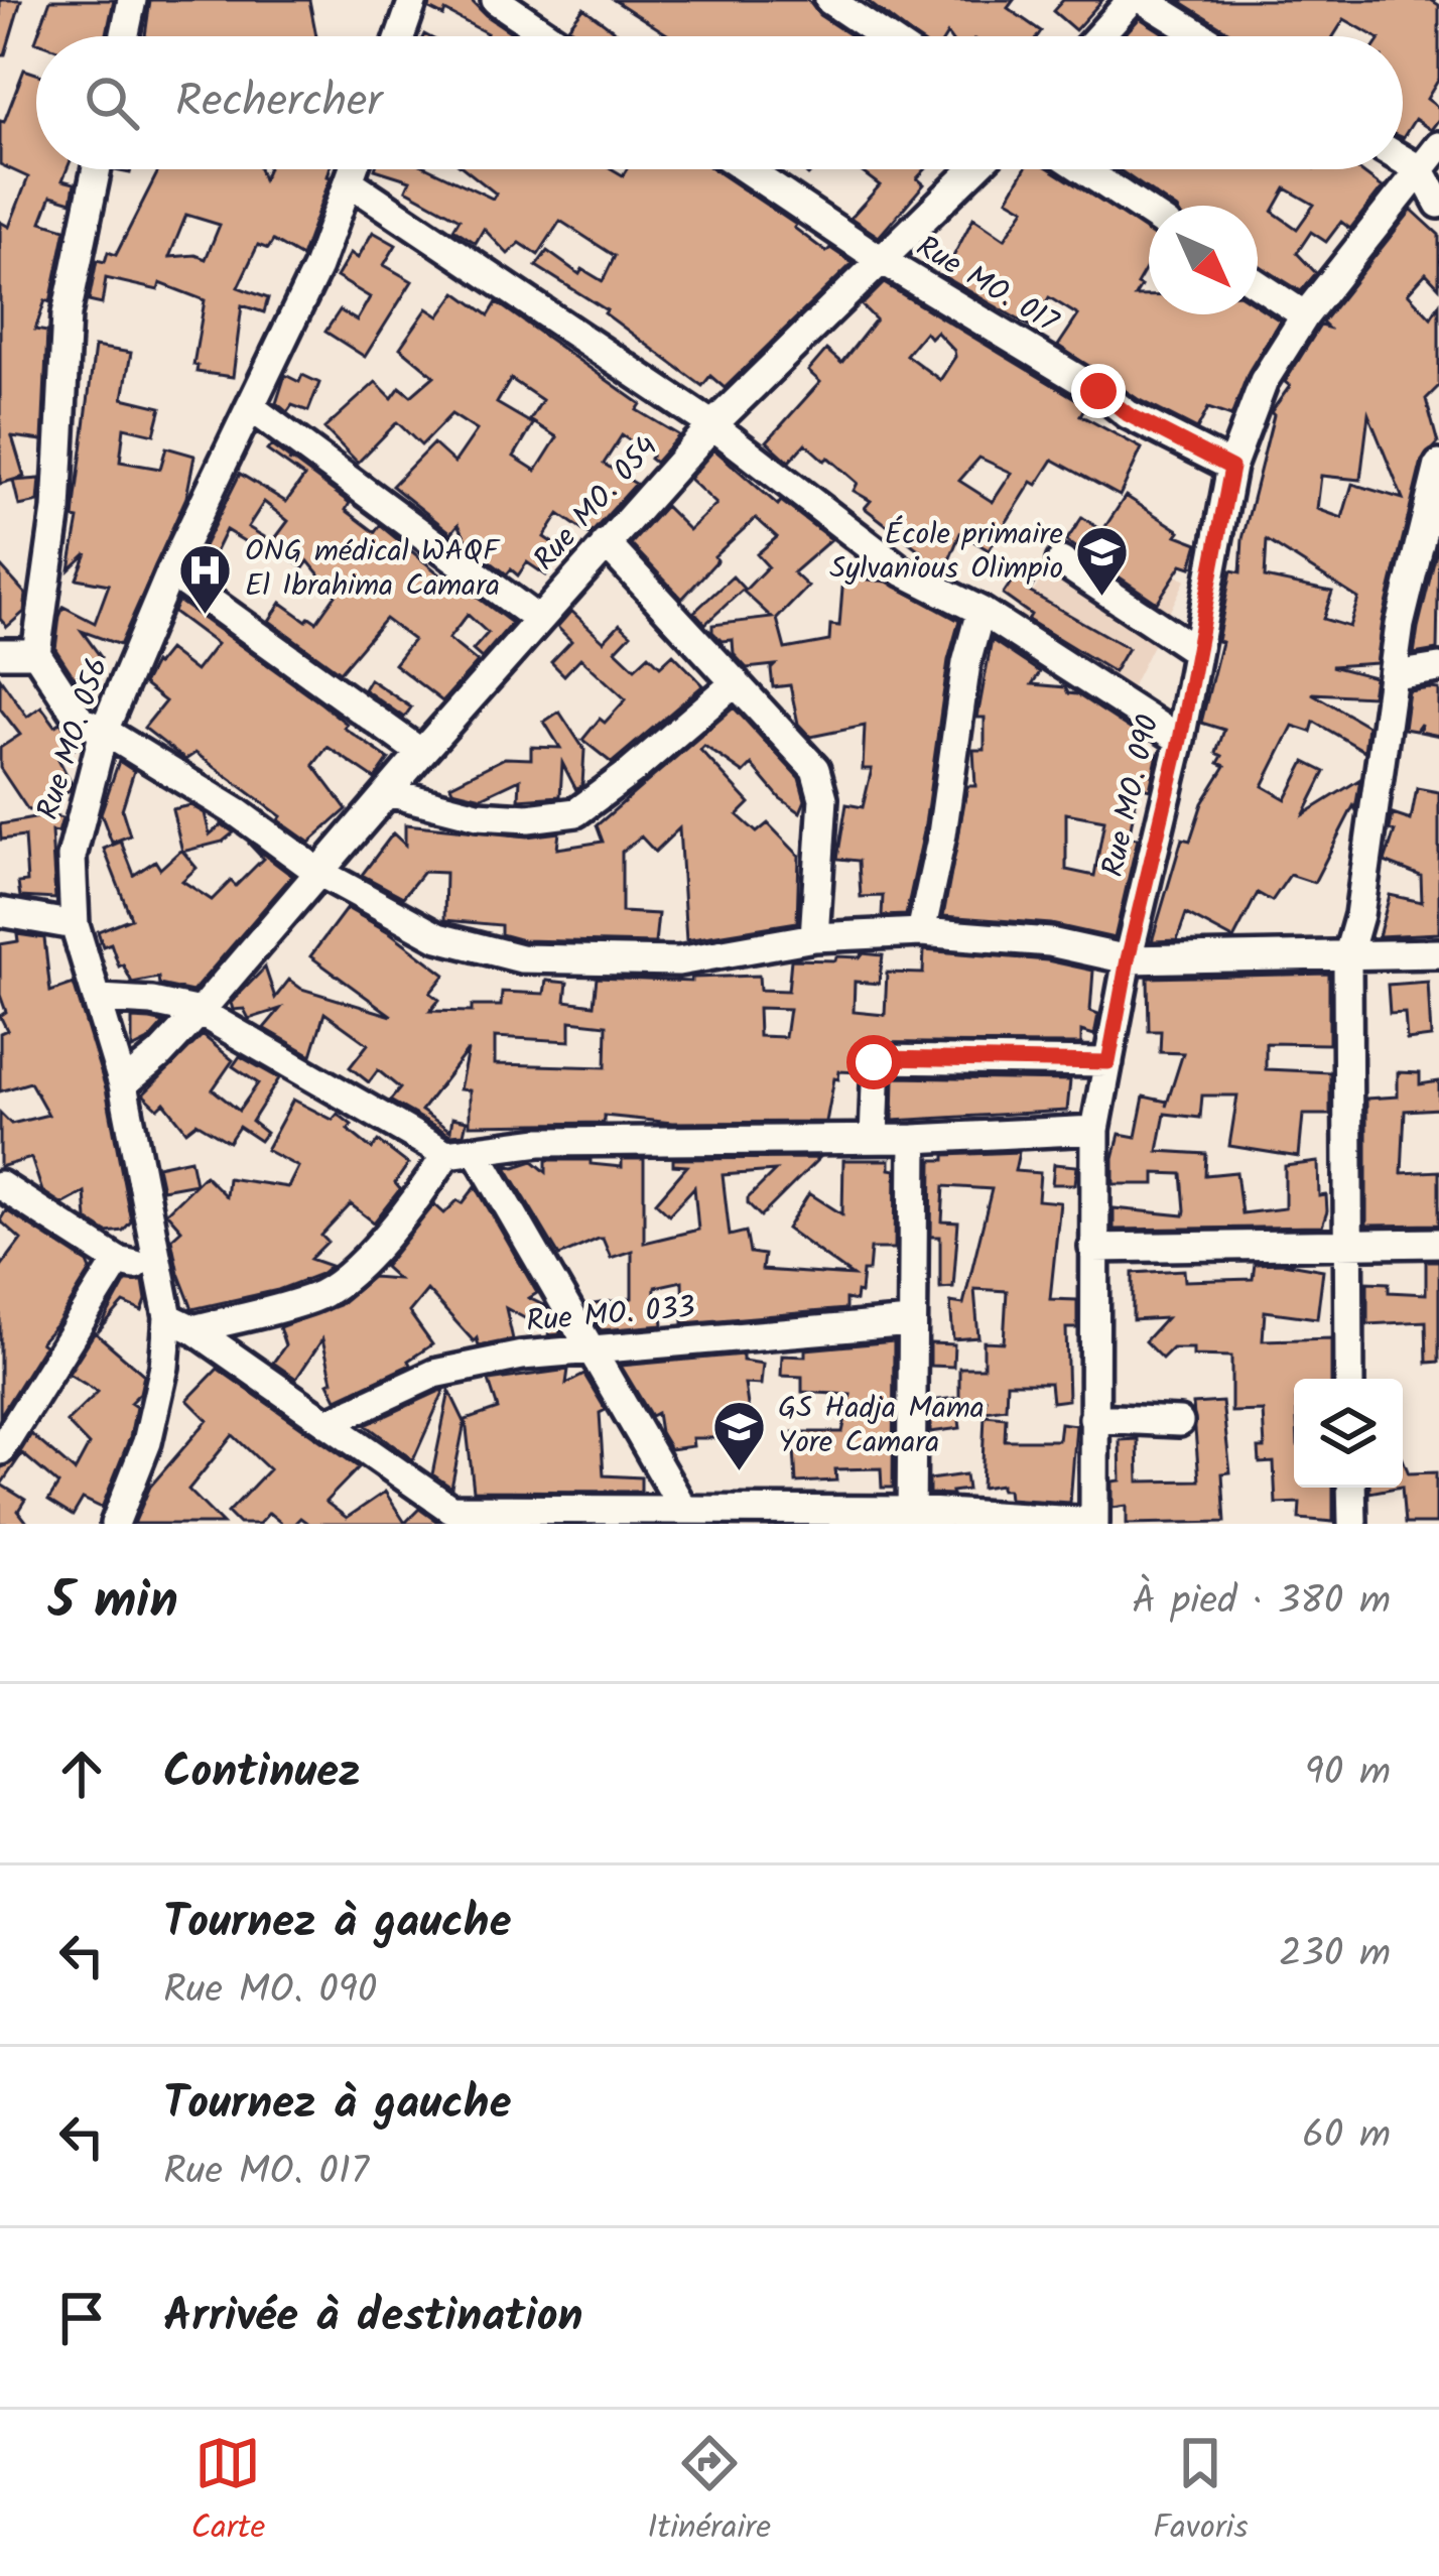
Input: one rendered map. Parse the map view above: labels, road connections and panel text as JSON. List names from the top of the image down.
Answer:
{
  "streets": {
    "street": [
      "Rue MO. 017",
      "Rue MO. 054",
      "Rue MO. 056",
      "Rue MO. 090",
      "Rue MO. 033"
    ]
  },
  "crossings": [
    ["Rue MO. 017", "Rue MO. 054"],
    ["Rue MO. 017", "Rue MO. 090"],
    ["Rue MO. 054", "Rue MO. 056"]
  ],
  "places": {
    "school or university": ["École primaire Sylvanious Olimpio", "GS Hadja Mama Yore Camara"],
    "hospital": ["ONG médical WAQF El Ibrahima Camara"]
  },
  "north": "bottom right",
  "page": {
    "search": "Rechercher",
    "heading": ["5 min", "À pied · 380 m"],
    "list": [
      ["Continuez", "90 m"],
      ["Tournez à gauche", "Rue MO. 090", "230 m"],
      ["Tournez à gauche", "Rue MO. 017", "60 m"],
      "Arrivée à destination"
    ],
    "nav": ["Carte", "Itinéraire", "Favoris"]
  }
}
